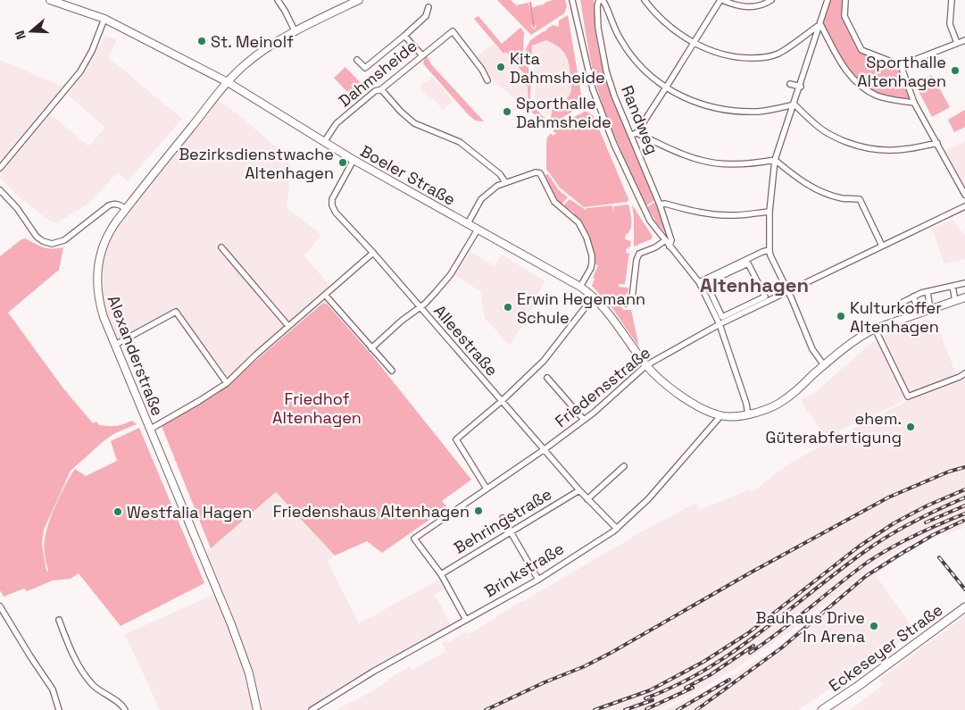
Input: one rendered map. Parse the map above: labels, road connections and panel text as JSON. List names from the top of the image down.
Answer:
{
  "streets": {
    "main road": ["Eckeseyer Straße"],
    "street": [
      "Dahmsheide",
      "Randweg",
      "Boeler Straße",
      "Alleestraße",
      "Alexanderstraße",
      "Friedensstraße",
      "Behringstraße",
      "Brinkstraße"
    ]
  },
  "crossings": [
    ["Dahmsheide", "Boeler Straße"],
    ["Boeler Straße", "Alleestraße"],
    ["Boeler Straße", "Alexanderstraße"],
    ["Boeler Straße", "Friedensstraße"],
    ["Boeler Straße", "Brinkstraße"],
    ["Alleestraße", "Friedensstraße"],
    ["Alleestraße", "Behringstraße"],
    ["Alleestraße", "Brinkstraße"],
    ["Friedensstraße", "Behringstraße"]
  ],
  "districts": ["Altenhagen"],
  "parks": ["Friedhof Altenhagen"],
  "places": [
    "St. Meinolf",
    "Kita Dahmsheide",
    "Sporthalle Altenhagen",
    "Sporthalle Dahmsheide",
    "Bezirksdienstwache Altenhagen",
    "Erwin Hegemann Schule",
    "Kulturkoffer Altenhagen",
    "ehem. Güterabfertigung",
    "Friedenshaus Altenhagen",
    "Westfalia Hagen",
    "Bauhaus Drive In Arena"
  ],
  "north": "left"
}
